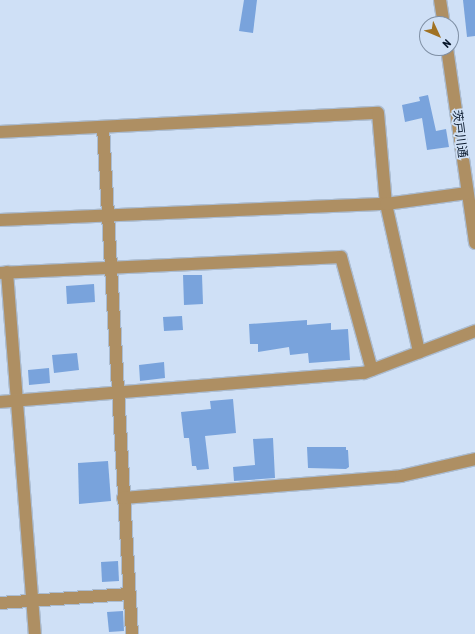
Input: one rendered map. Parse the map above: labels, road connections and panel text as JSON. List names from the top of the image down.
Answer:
{
  "streets": {
    "street": ["茨戸川通"]
  },
  "north": "bottom right"
}
